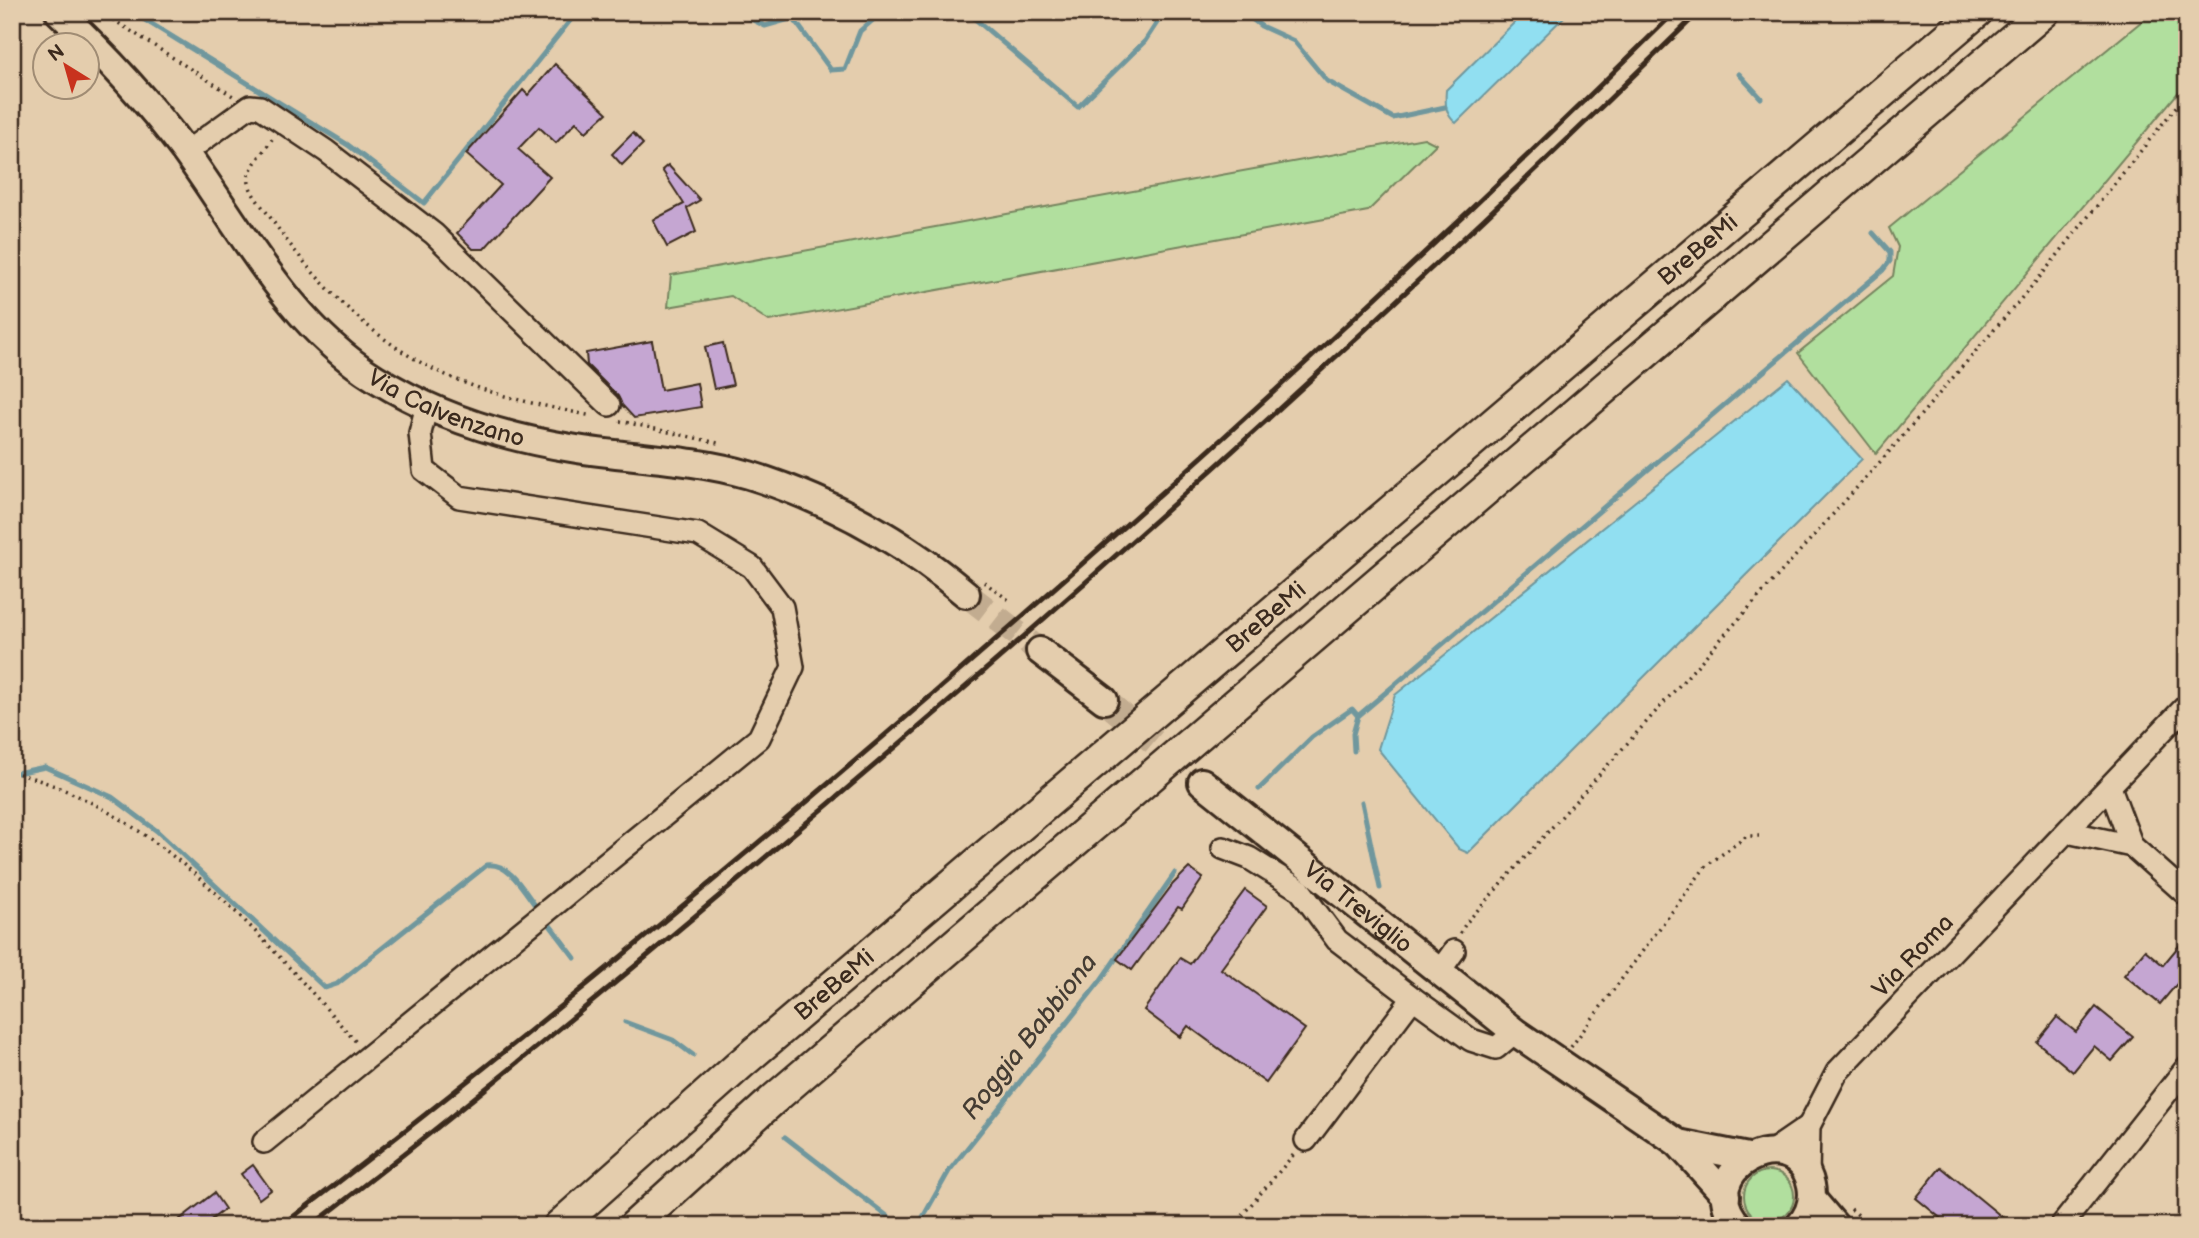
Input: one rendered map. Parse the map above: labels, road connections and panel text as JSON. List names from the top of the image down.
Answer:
{
  "streets": {
    "highway": ["BreBeMi"],
    "main road": ["Via Calvenzano", "Via Treviglio"],
    "street": ["Via Roma"]
  },
  "crossings": [
    ["Via Treviglio", "Via Roma"]
  ],
  "water": ["Roggia Babbiona"],
  "north": "top left"
}
